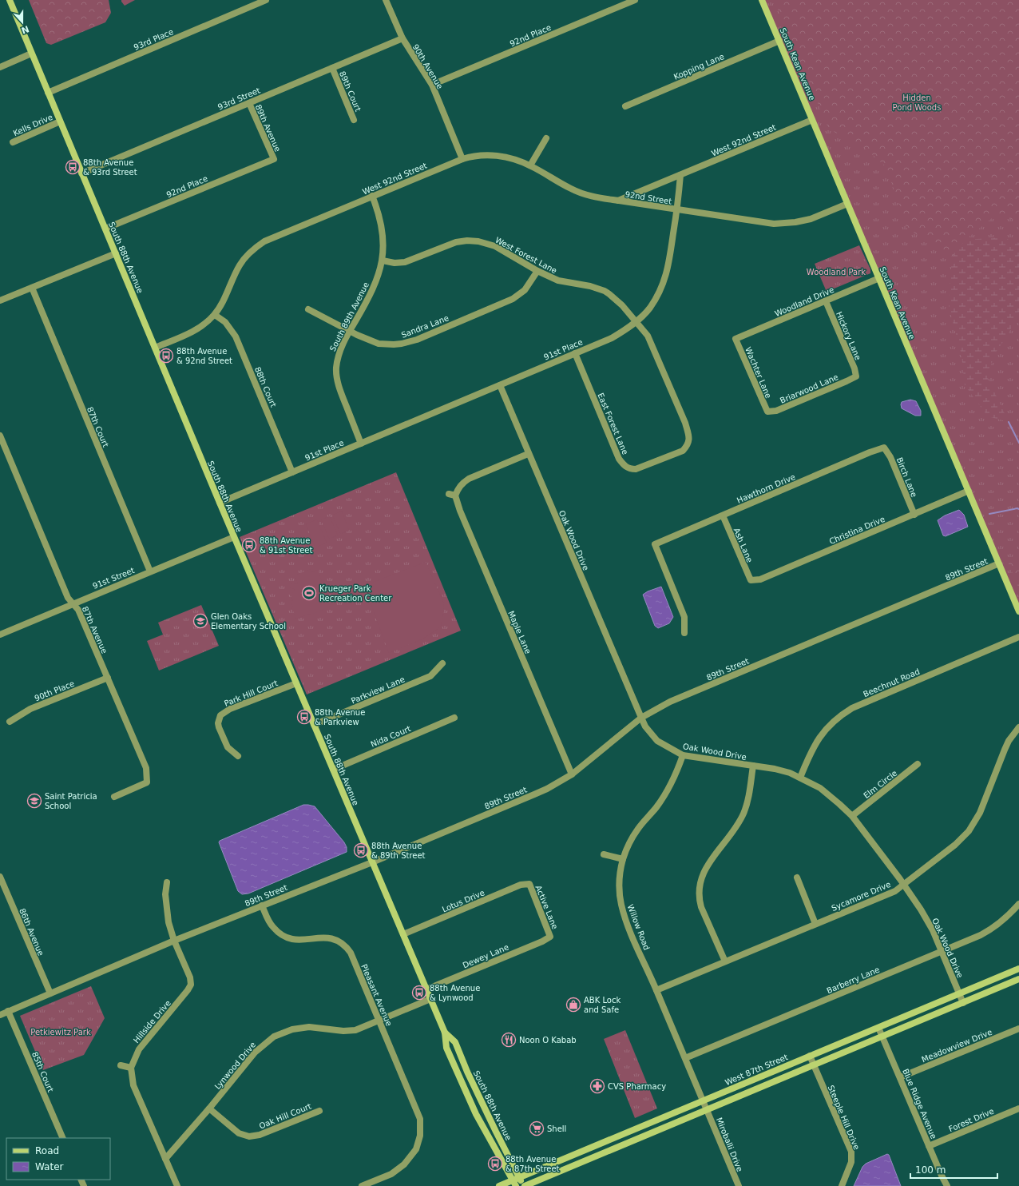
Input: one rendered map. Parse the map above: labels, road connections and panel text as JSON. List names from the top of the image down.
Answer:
{
  "streets": {
    "street": [
      "92nd Place",
      "93rd Place",
      "South Kean Avenue",
      "90th Avenue",
      "Kopping Lane",
      "89th Court",
      "93rd Street",
      "Kells Drive",
      "89th Avenue",
      "West 92nd Street",
      "92nd Street",
      "West Forest Lane",
      "South 88th Avenue",
      "Woodland Drive",
      "South 89th Avenue",
      "Sandra Lane",
      "Hickory Lane",
      "91st Place",
      "Wachter Lane",
      "88th Court",
      "Briarwood Lane",
      "East Forest Lane",
      "87th Court",
      "Birch Lane",
      "Hawthorn Drive",
      "Christina Drive",
      "Oak Wood Drive",
      "Ash Lane",
      "89th Street",
      "91st Street",
      "87th Avenue",
      "Maple Lane",
      "Beechnut Road",
      "Parkview Lane",
      "90th Place",
      "Park Hill Court",
      "Nida Court",
      "Elm Circle",
      "Sycamore Drive",
      "Lotus Drive",
      "Active Lane",
      "Willow Road",
      "86th Avenue",
      "Dewey Lane",
      "Barberry Lane",
      "Pleasant Avenue",
      "Hillside Drive",
      "Meadowview Drive",
      "Lynwood Drive",
      "West 87th Street",
      "85th Court",
      "Blue Ridge Avenue",
      "Oak Hill Court",
      "Steeple Hill Drive",
      "Forest Drive",
      "Miroballi Drive"
    ]
  },
  "crossings": [
    ["92nd Place", "90th Avenue"],
    ["92nd Place", "89th Avenue"],
    ["92nd Place", "South 88th Avenue"],
    ["93rd Place", "South 88th Avenue"],
    ["South Kean Avenue", "Kopping Lane"],
    ["South Kean Avenue", "West 92nd Street"],
    ["South Kean Avenue", "Woodland Drive"],
    ["South Kean Avenue", "Christina Drive"],
    ["South Kean Avenue", "89th Street"],
    ["90th Avenue", "93rd Street"],
    ["90th Avenue", "West 92nd Street"],
    ["89th Court", "93rd Street"],
    ["93rd Street", "89th Avenue"],
    ["93rd Street", "South 88th Avenue"],
    ["Kells Drive", "South 88th Avenue"],
    ["West 92nd Street", "92nd Street"],
    ["West 92nd Street", "South 88th Avenue"],
    ["West 92nd Street", "South 89th Avenue"],
    ["West 92nd Street", "88th Court"],
    ["92nd Street", "91st Place"],
    ["West Forest Lane", "South 89th Avenue"],
    ["West Forest Lane", "Sandra Lane"],
    ["West Forest Lane", "91st Place"],
    ["West Forest Lane", "East Forest Lane"],
    ["South 88th Avenue", "91st Place"],
    ["South 88th Avenue", "89th Street"],
    ["South 88th Avenue", "91st Street"],
    ["South 88th Avenue", "Parkview Lane"],
    ["South 88th Avenue", "Park Hill Court"],
    ["South 88th Avenue", "Nida Court"],
    ["South 88th Avenue", "Lotus Drive"],
    ["South 88th Avenue", "Dewey Lane"],
    ["South 88th Avenue", "Lynwood Drive"],
    ["South 88th Avenue", "West 87th Street"],
    ["Woodland Drive", "Hickory Lane"],
    ["Woodland Drive", "Wachter Lane"],
    ["South 89th Avenue", "Sandra Lane"],
    ["South 89th Avenue", "91st Place"],
    ["Hickory Lane", "Briarwood Lane"],
    ["91st Place", "88th Court"],
    ["91st Place", "East Forest Lane"],
    ["91st Place", "Oak Wood Drive"],
    ["Wachter Lane", "Briarwood Lane"],
    ["87th Court", "91st Street"],
    ["Birch Lane", "Hawthorn Drive"],
    ["Birch Lane", "Christina Drive"],
    ["Hawthorn Drive", "Ash Lane"],
    ["Christina Drive", "Ash Lane"],
    ["Oak Wood Drive", "89th Street"],
    ["Oak Wood Drive", "Beechnut Road"],
    ["Oak Wood Drive", "Elm Circle"],
    ["Oak Wood Drive", "Sycamore Drive"],
    ["Oak Wood Drive", "Willow Road"],
    ["Oak Wood Drive", "Barberry Lane"],
    ["Oak Wood Drive", "West 87th Street"],
    ["89th Street", "Maple Lane"],
    ["89th Street", "86th Avenue"],
    ["89th Street", "Pleasant Avenue"],
    ["89th Street", "Hillside Drive"],
    ["89th Street", "85th Court"],
    ["91st Street", "87th Avenue"],
    ["87th Avenue", "90th Place"],
    ["Sycamore Drive", "Willow Road"],
    ["Lotus Drive", "Active Lane"],
    ["Active Lane", "Dewey Lane"],
    ["Willow Road", "Barberry Lane"],
    ["Willow Road", "West 87th Street"],
    ["Willow Road", "Miroballi Drive"],
    ["Pleasant Avenue", "Lynwood Drive"],
    ["Meadowview Drive", "Blue Ridge Avenue"],
    ["Lynwood Drive", "Oak Hill Court"],
    ["West 87th Street", "Blue Ridge Avenue"],
    ["West 87th Street", "Steeple Hill Drive"],
    ["Blue Ridge Avenue", "Forest Drive"]
  ],
  "parks": ["Hidden Pond Woods", "Woodland Park", "Petkiewitz Park"],
  "places": {
    "bus stop": [
      "88th Avenue & 93rd Street",
      "88th Avenue & 92nd Street",
      "88th Avenue & 91st Street",
      "88th Avenue & Parkview",
      "88th Avenue & 89th Street",
      "88th Avenue & Lynwood",
      "88th Avenue & 87th Street"
    ],
    "sports": ["Krueger Park Recreation Center"],
    "school or university": ["Glen Oaks Elementary School", "Saint Patricia School"],
    "shop": ["ABK Lock and Safe"],
    "restaurant": ["Noon O Kabab"],
    "pharmacy": ["CVS Pharmacy"],
    "supermarket": ["Shell"]
  },
  "legend": ["Road", "Water"],
  "scale_bar": "100 m",
  "north": "bottom"
}
